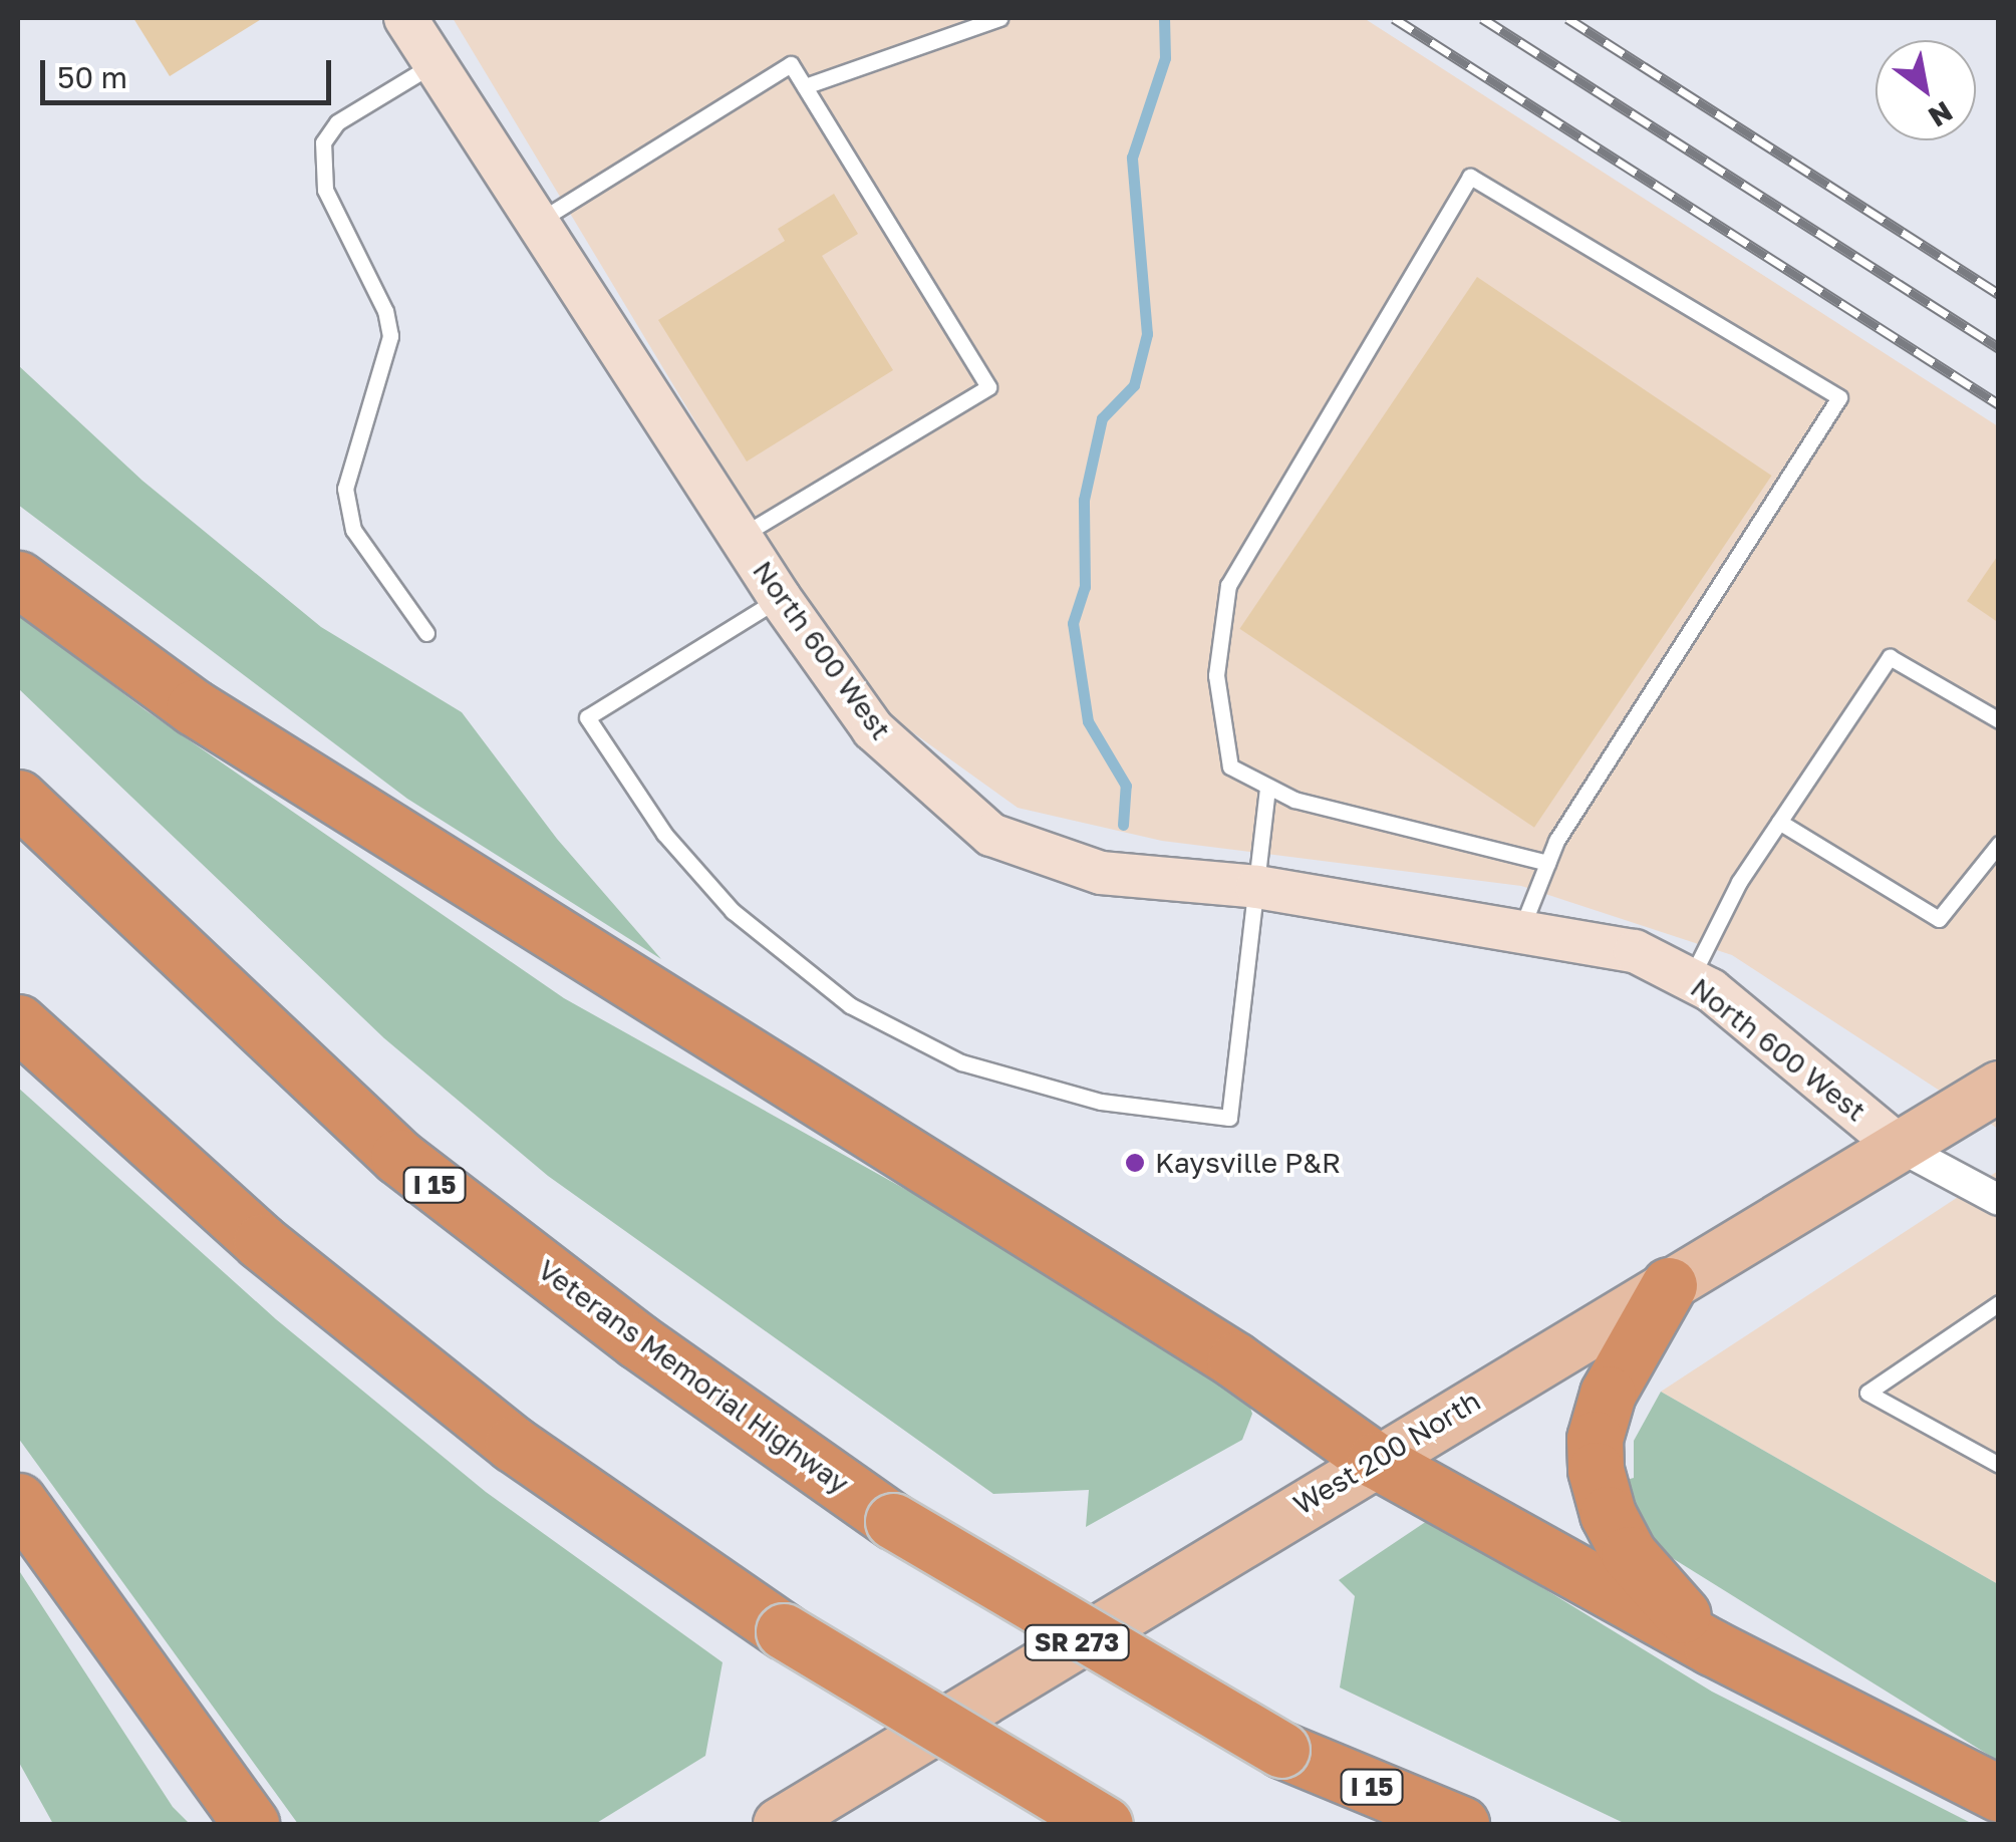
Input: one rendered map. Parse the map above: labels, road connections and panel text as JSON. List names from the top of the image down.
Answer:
{
  "streets": {
    "highway": ["I 15", "Veterans Memorial Highway"],
    "main road": ["West 200 North", "SR 273"],
    "street": ["North 600 West"]
  },
  "crossings": [
    ["North 600 West", "West 200 North"]
  ],
  "places": ["Kaysville P&R"],
  "scale_bar": "50 m",
  "north": "bottom right"
}
